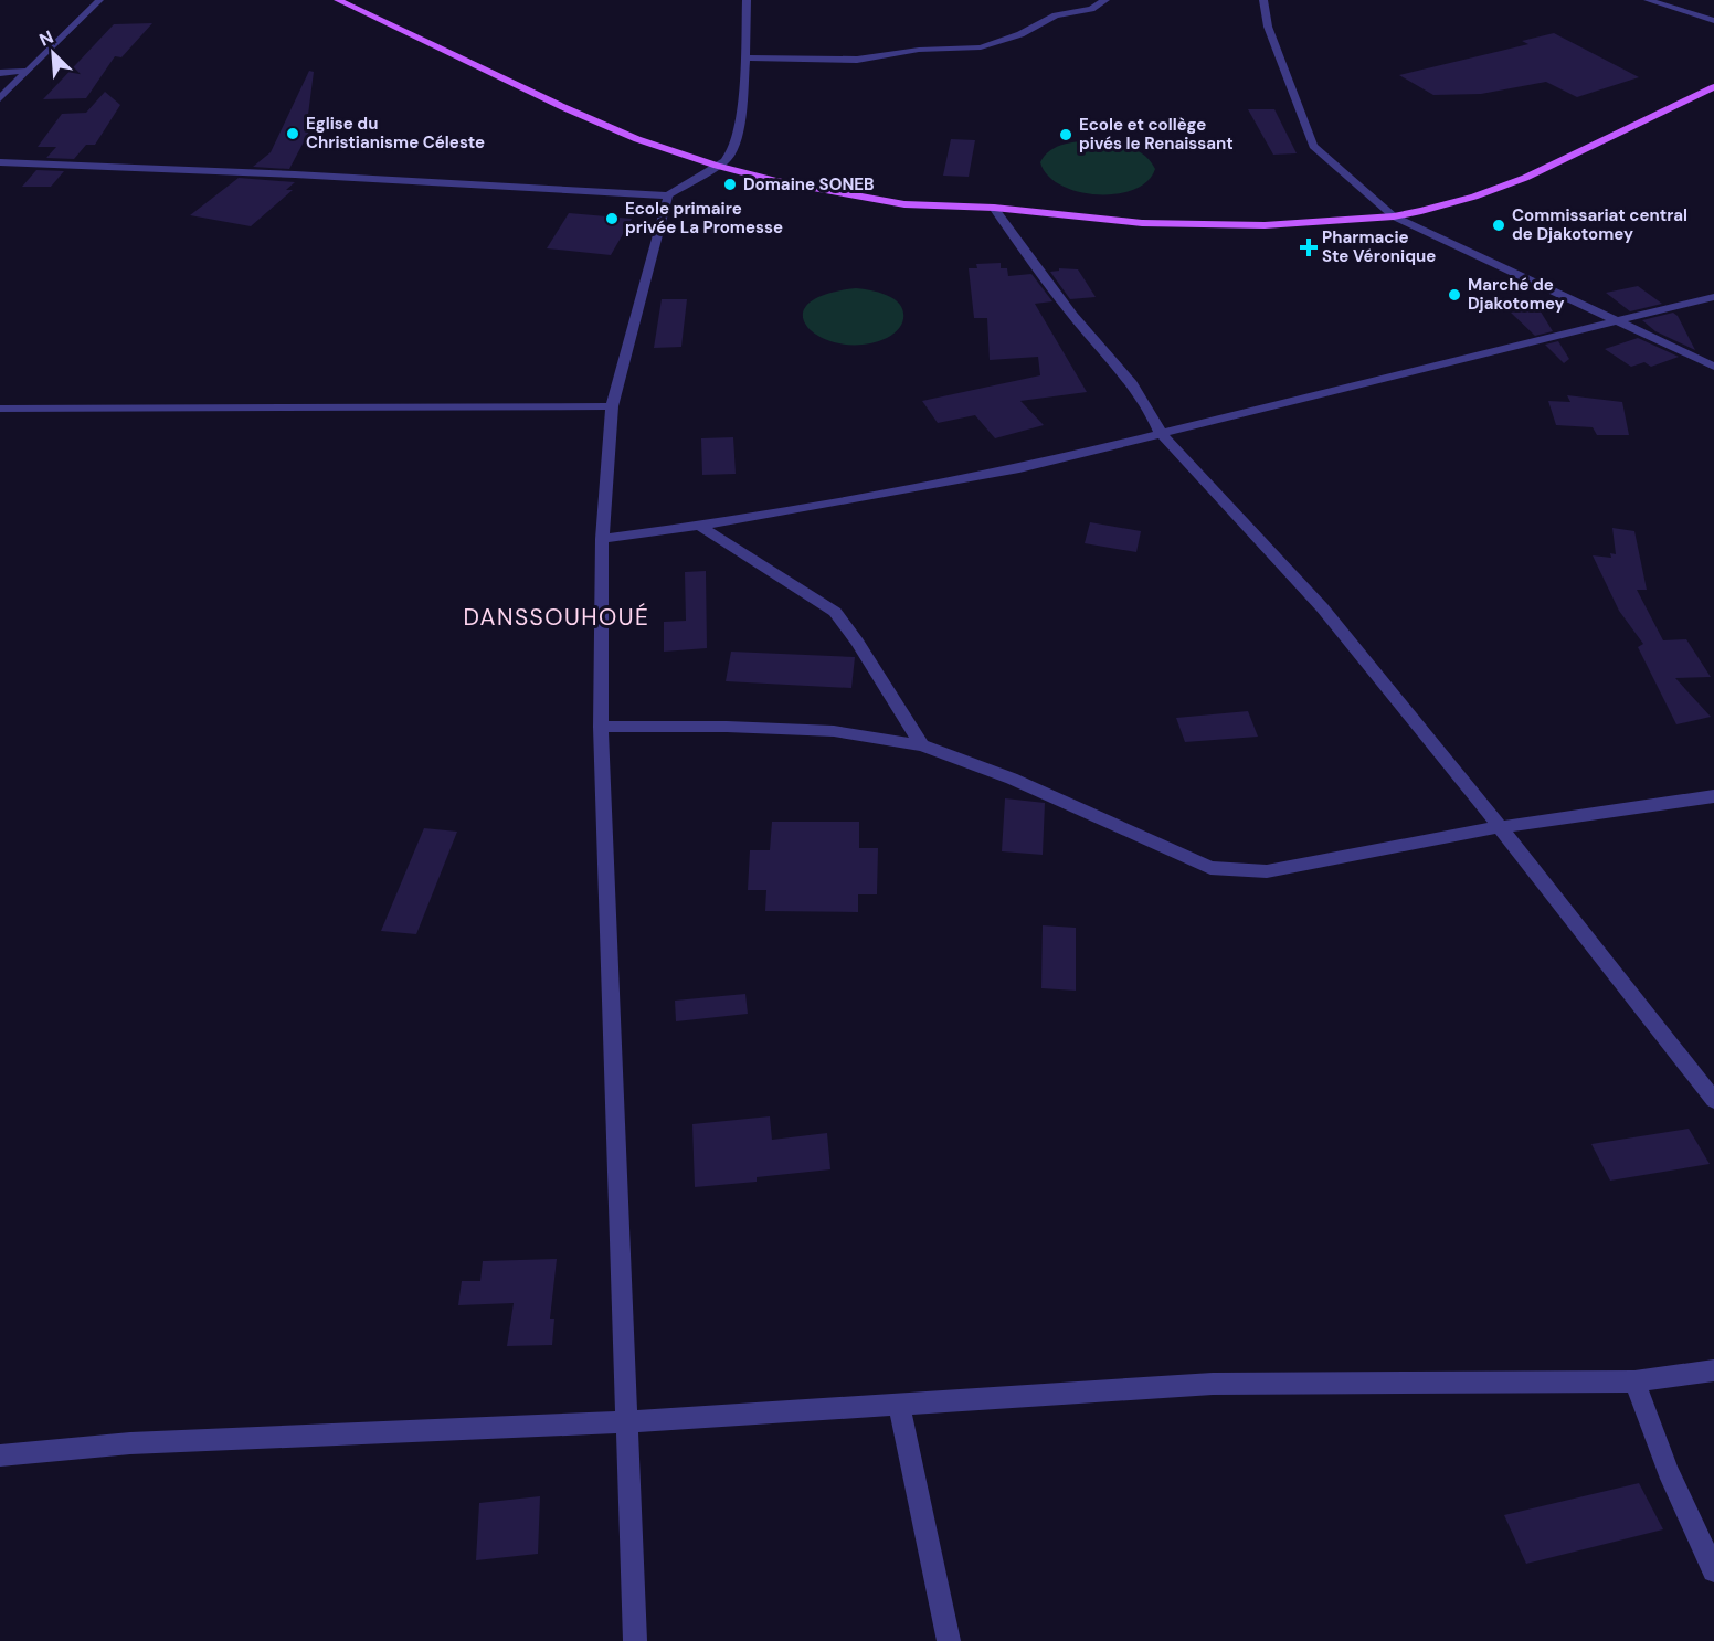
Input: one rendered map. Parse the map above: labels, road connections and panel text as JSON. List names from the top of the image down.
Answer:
{
  "districts": ["DANSSOUHOUÉ"],
  "places": {
    "other": [
      "Eglise du Christianisme Céleste",
      "Ecole et collège pivés le Renaissant",
      "Domaine SONEB",
      "Ecole primaire privée La Promesse",
      "Commissariat central de Djakotomey",
      "Marché de Djakotomey"
    ],
    "health": ["Pharmacie Ste Véronique"]
  },
  "north": "top left"
}
